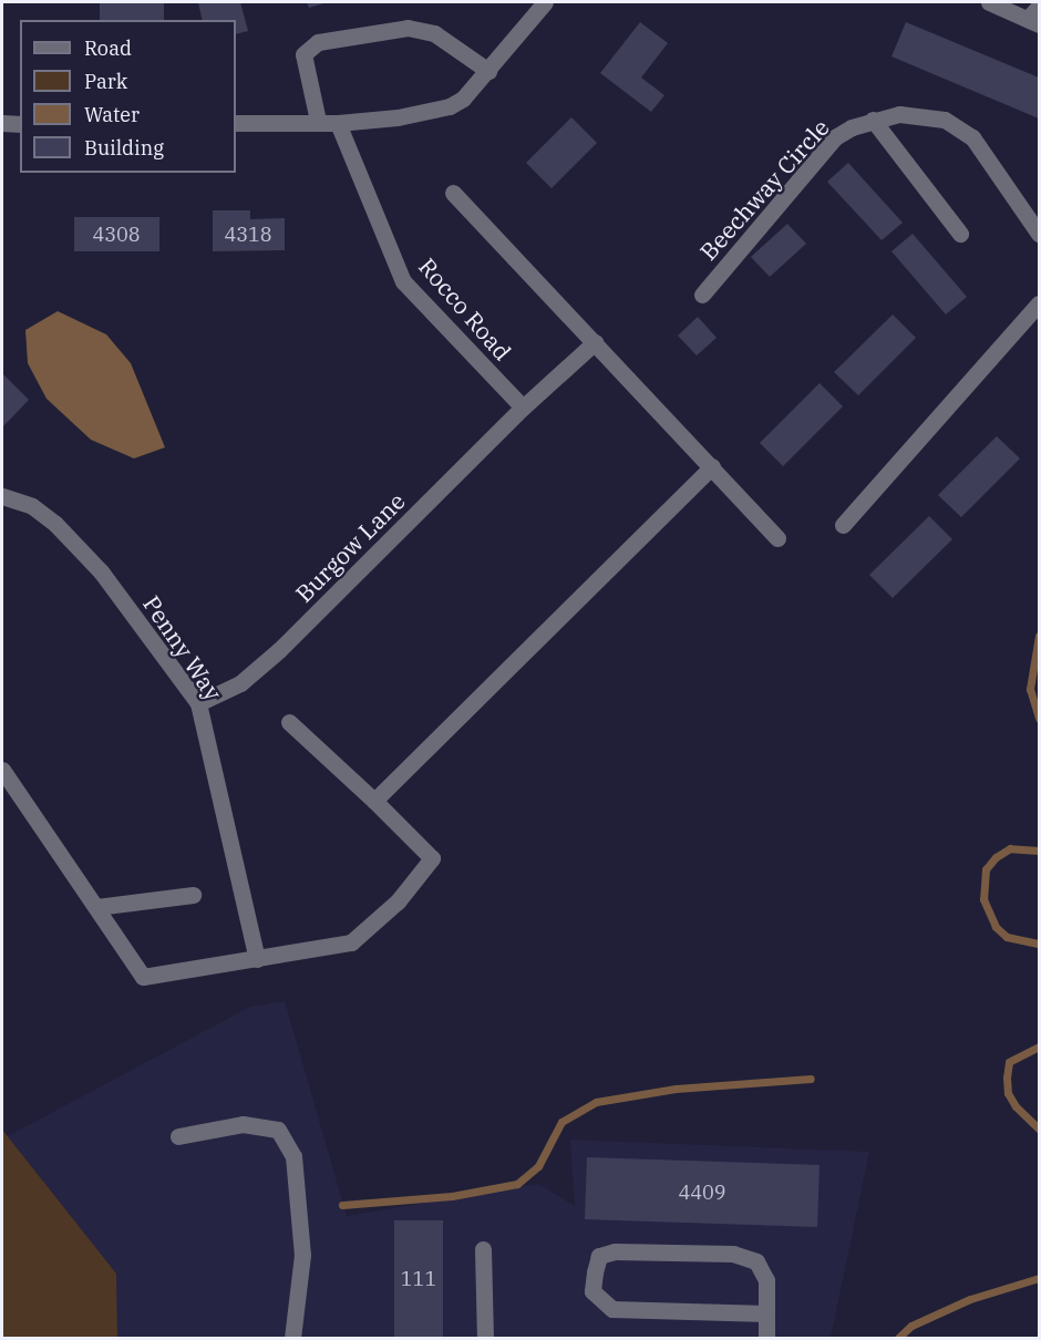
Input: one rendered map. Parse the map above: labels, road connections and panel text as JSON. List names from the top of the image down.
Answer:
{
  "streets": {
    "street": [
      "Beechway Circle",
      "Rocco Road",
      "Burgow Lane",
      "Penny Way"
    ]
  },
  "crossings": [
    ["Rocco Road", "Burgow Lane"],
    ["Burgow Lane", "Penny Way"]
  ],
  "house_numbers": [
    "4308",
    "4318",
    "4409",
    "111"
  ],
  "legend": [
    "Road",
    "Park",
    "Water",
    "Building"
  ]
}
